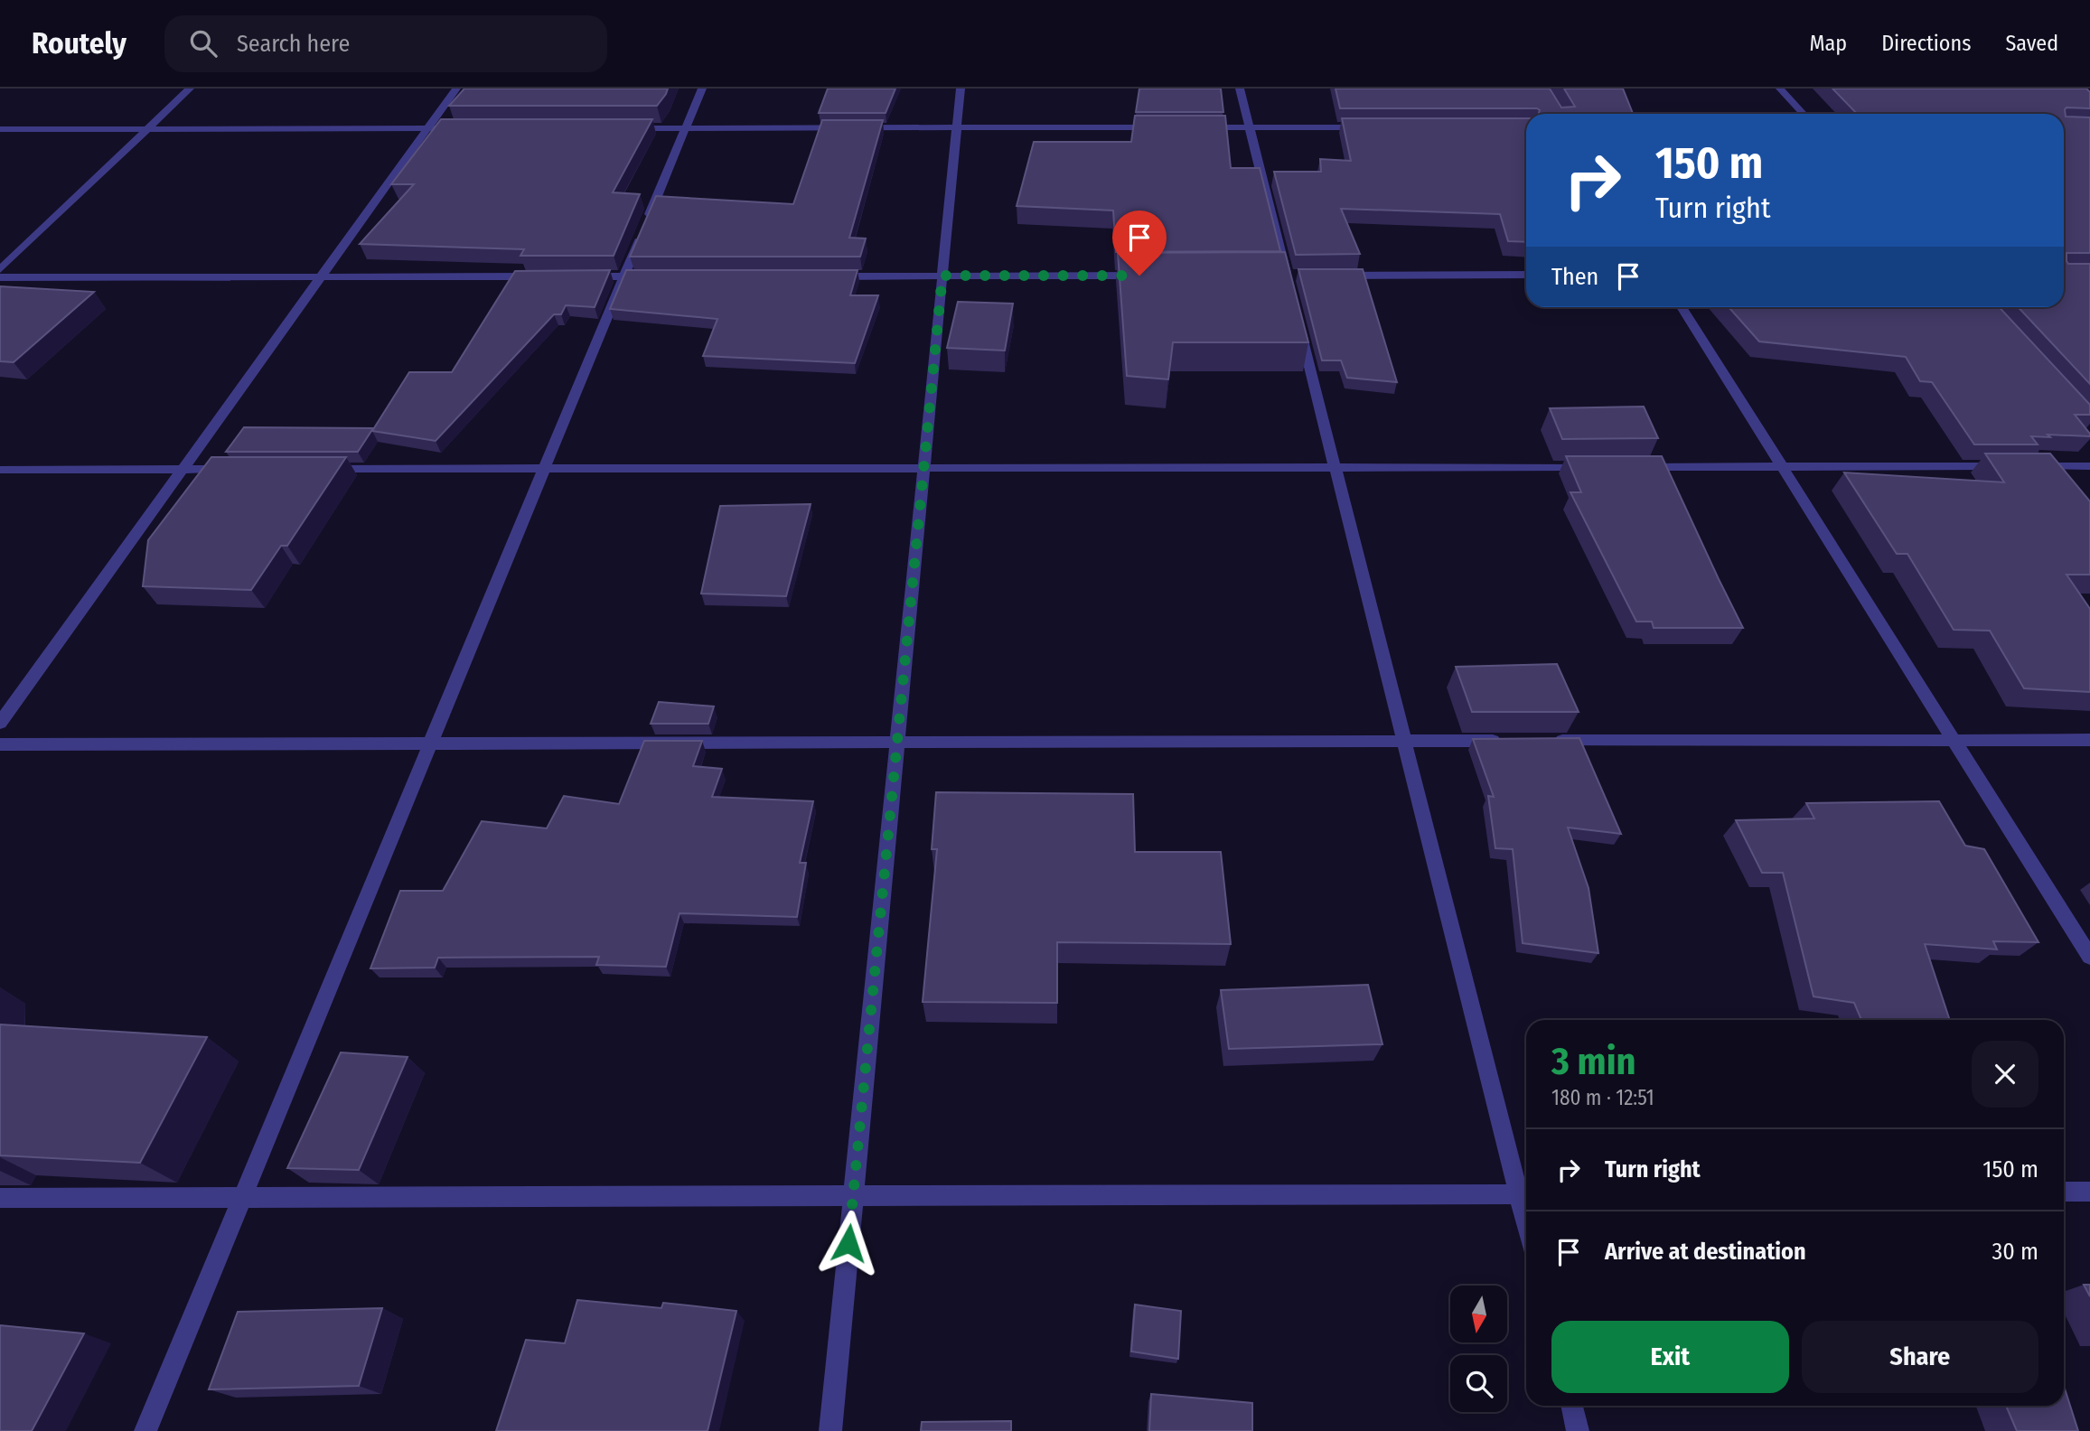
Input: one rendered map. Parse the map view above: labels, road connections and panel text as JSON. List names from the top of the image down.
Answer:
{
  "north": "bottom",
  "page": {
    "header": "Routely",
    "search": "Search here",
    "nav": ["Map", "Directions", "Saved"],
    "turn": ["150 m", "Turn right"],
    "then": "Then",
    "heading": ["3 min", "180 m · 12:51"],
    "list": [
      {
        "name": "Turn right",
        "value": "150 m"
      },
      {
        "name": "Arrive at destination",
        "value": "30 m"
      }
    ],
    "buttons": ["Exit", "Share"]
  }
}
